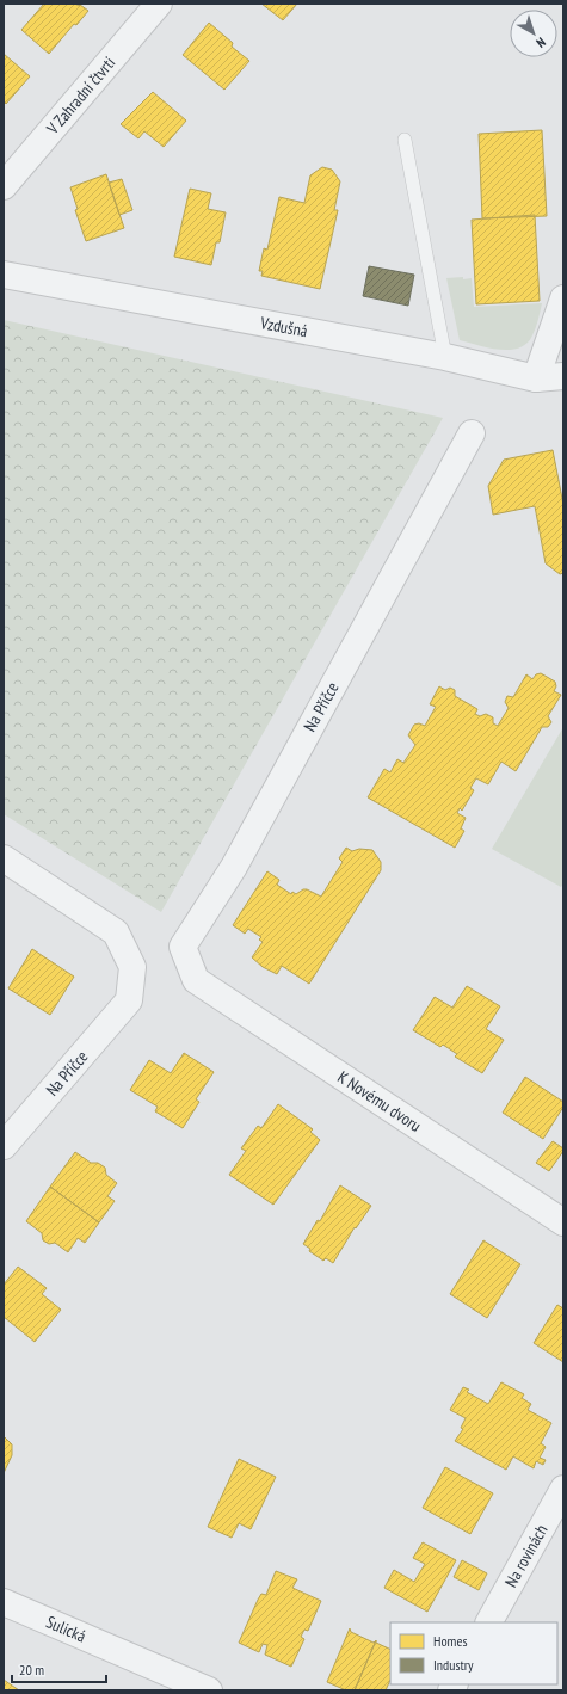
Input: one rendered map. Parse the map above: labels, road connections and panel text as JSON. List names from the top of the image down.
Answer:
{
  "streets": {
    "street": [
      "V Zahradní čtvrti",
      "Vzdušná",
      "Na Příčce",
      "K Novému dvoru",
      "Na rovinách",
      "Sulická"
    ]
  },
  "crossings": [
    ["Na Příčce", "K Novému dvoru"]
  ],
  "legend": ["Homes", "Industry"],
  "scale_bar": "20 m",
  "north": "bottom right"
}
